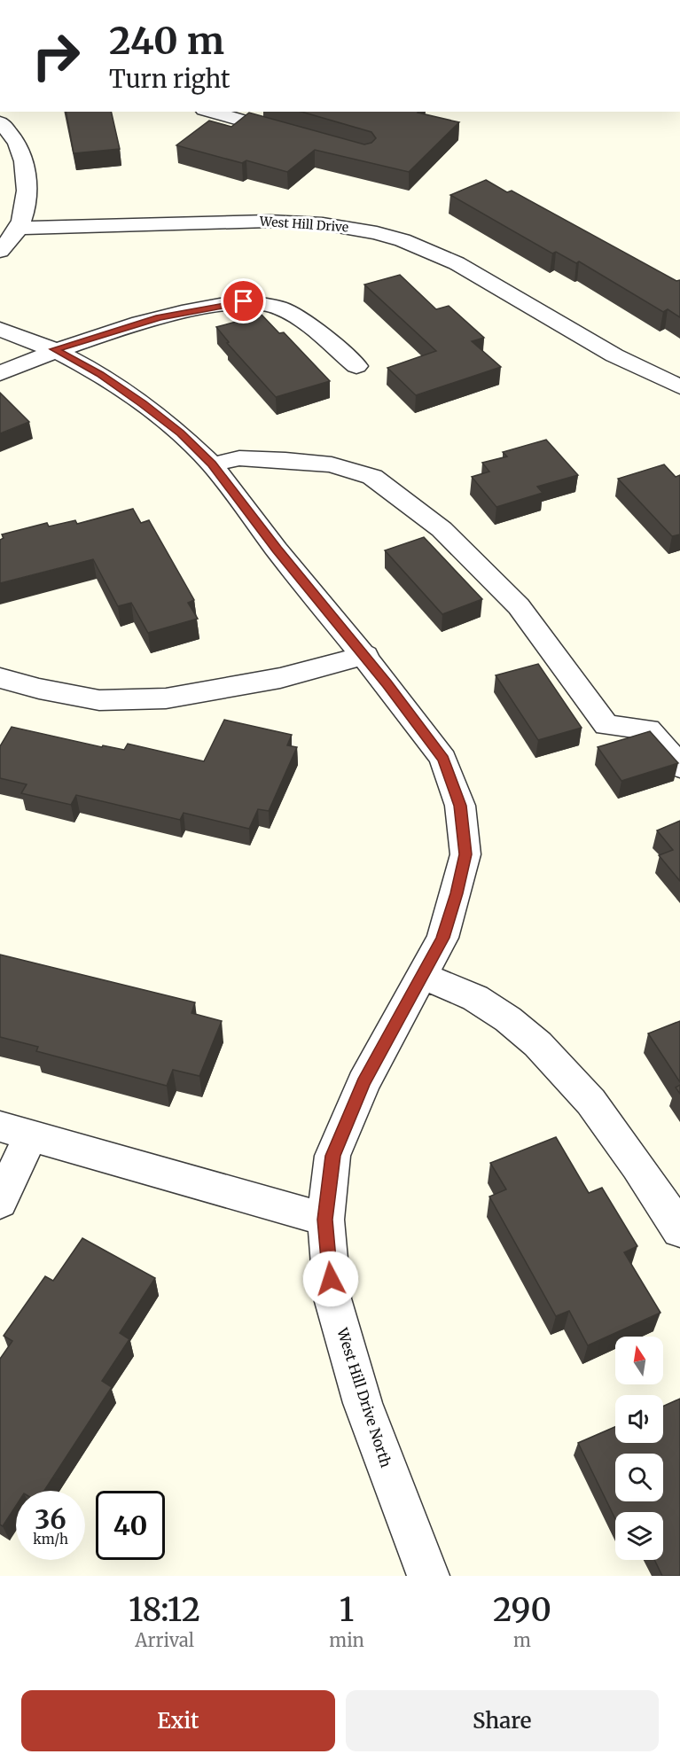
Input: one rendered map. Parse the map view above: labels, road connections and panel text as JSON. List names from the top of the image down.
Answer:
{
  "streets": {
    "street": ["West Hill Drive", "West Hill Drive North"]
  },
  "north": "top",
  "page": {
    "turn": ["240 m", "Turn right"],
    "speed": "36 km/h",
    "limit": "40",
    "eta": [
      "18:12",
      "Arrival",
      "1",
      "min",
      "290",
      "m"
    ],
    "buttons": ["Exit", "Share"]
  }
}
